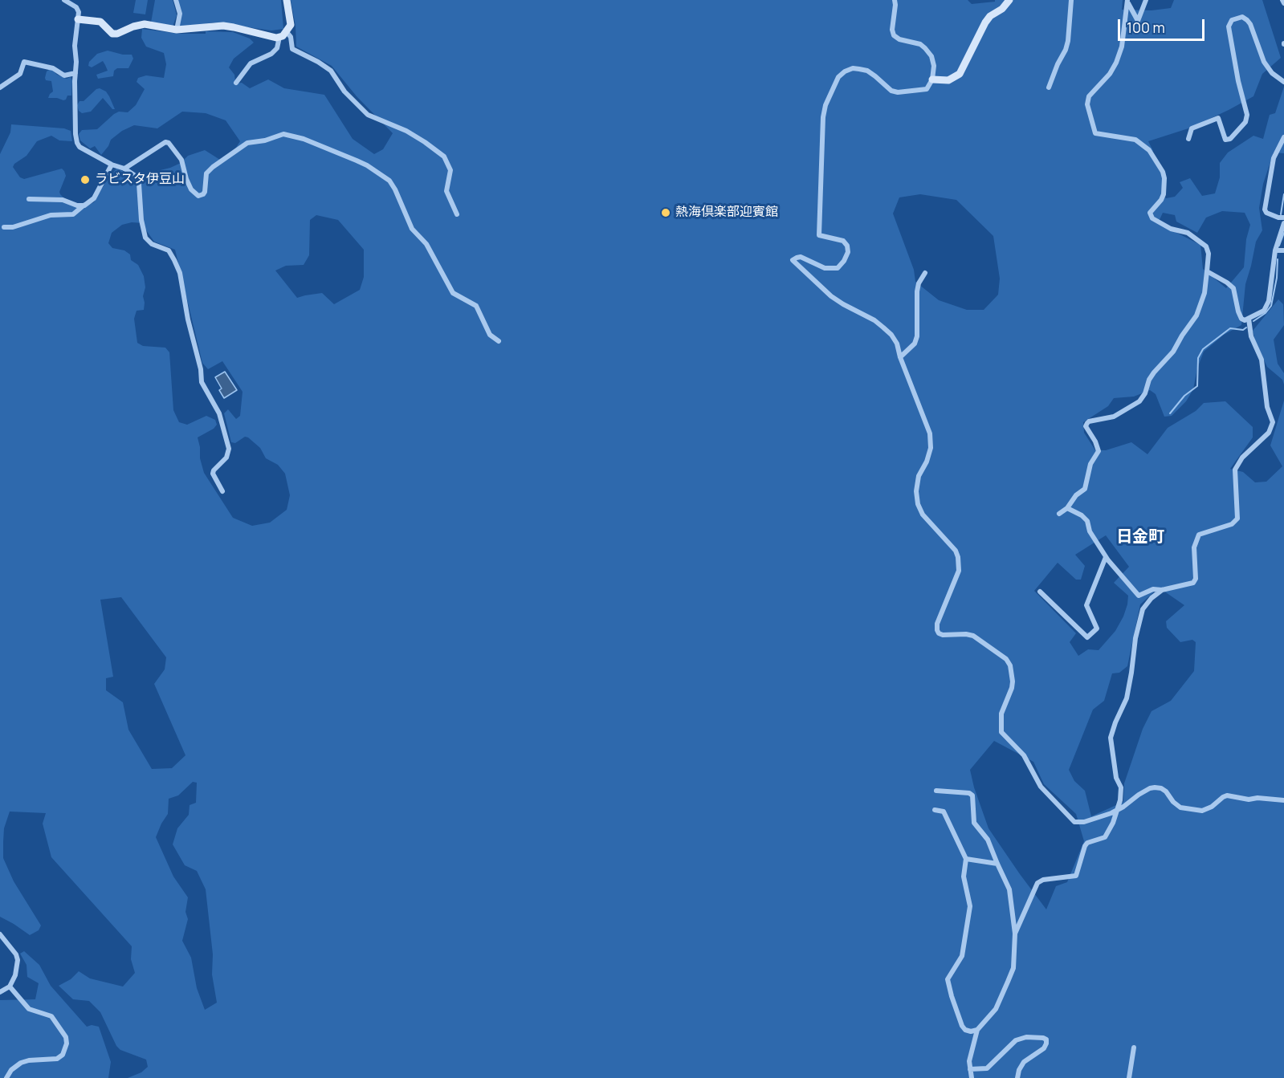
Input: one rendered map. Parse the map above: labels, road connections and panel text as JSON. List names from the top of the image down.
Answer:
{
  "districts": ["日金町"],
  "places": ["ラビスタ伊豆山", "熱海倶楽部迎賓館"],
  "scale_bar": "100 m"
}
